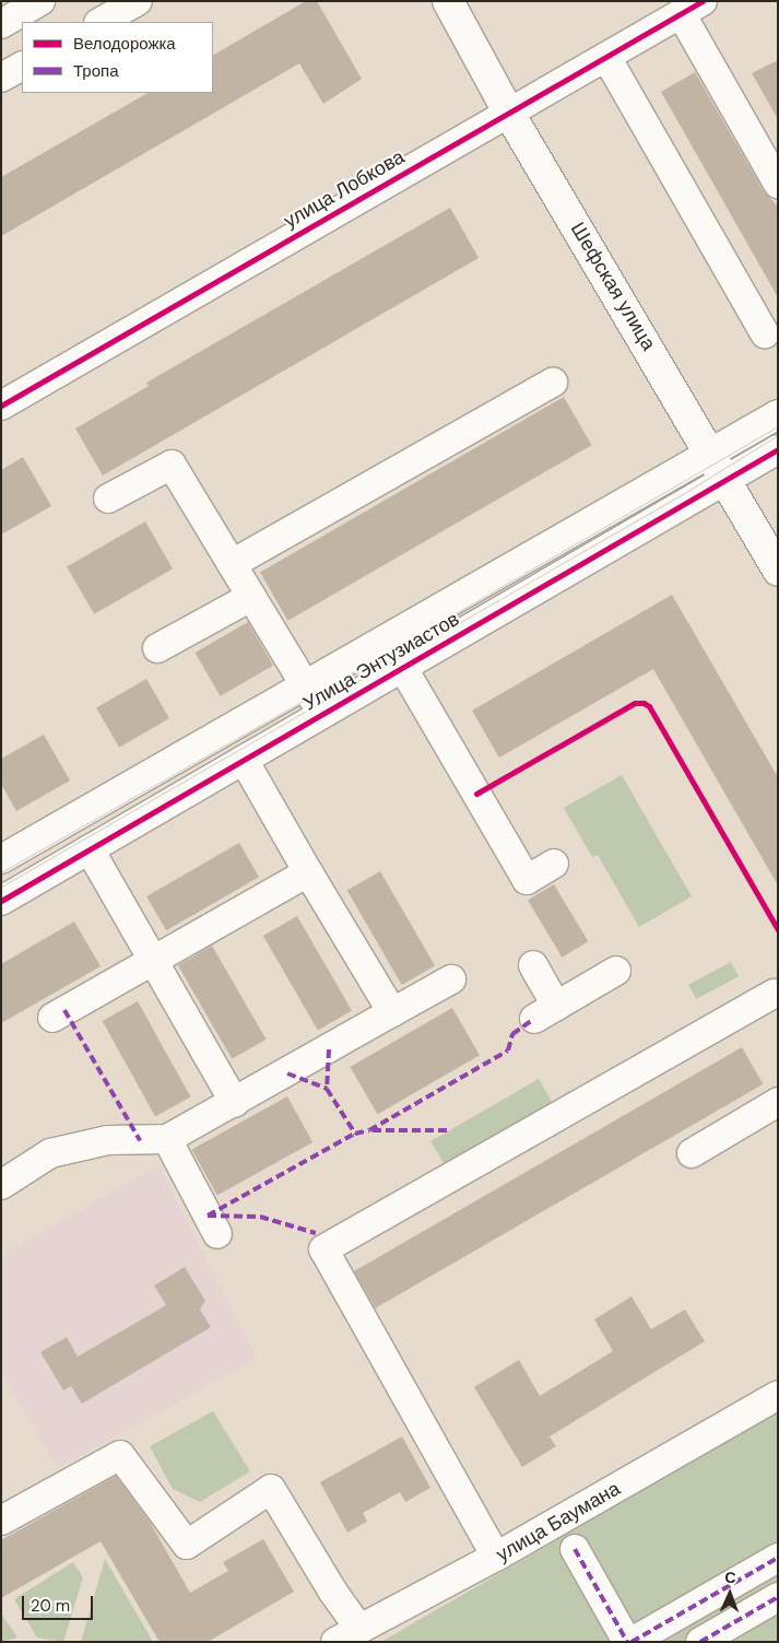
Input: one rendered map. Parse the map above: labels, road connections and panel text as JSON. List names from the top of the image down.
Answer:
{
  "streets": {
    "main road": ["Шефская улица"],
    "street": ["улица Лобкова", "Улица Энтузиастов", "улица Баумана"]
  },
  "crossings": [
    ["улица Лобкова", "Шефская улица"],
    ["Шефская улица", "Улица Энтузиастов"]
  ],
  "legend": ["Велодорожка", "Тропа"],
  "scale_bar": "20 m",
  "north": "top"
}
